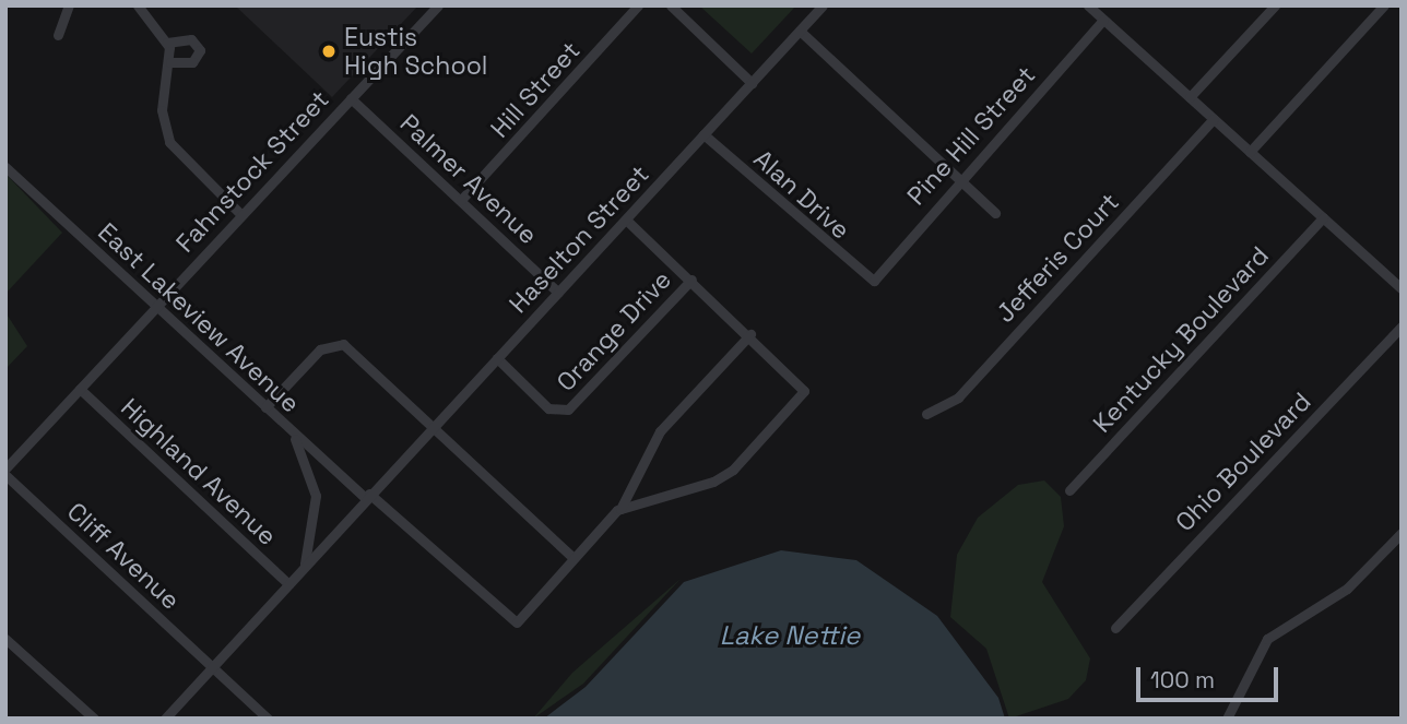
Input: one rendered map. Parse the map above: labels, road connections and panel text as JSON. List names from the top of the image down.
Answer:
{
  "streets": {
    "street": [
      "Hill Street",
      "Pine Hill Street",
      "Fahnstock Street",
      "Palmer Avenue",
      "Alan Drive",
      "Haselton Street",
      "Jefferis Court",
      "East Lakeview Avenue",
      "Orange Drive",
      "Kentucky Boulevard",
      "Ohio Boulevard",
      "Highland Avenue",
      "Cliff Avenue"
    ]
  },
  "crossings": [
    ["Hill Street", "Palmer Avenue"],
    ["Pine Hill Street", "Alan Drive"],
    ["Fahnstock Street", "Palmer Avenue"],
    ["Fahnstock Street", "East Lakeview Avenue"],
    ["Fahnstock Street", "Highland Avenue"],
    ["Palmer Avenue", "Haselton Street"],
    ["Alan Drive", "Haselton Street"],
    ["Haselton Street", "East Lakeview Avenue"],
    ["Haselton Street", "Orange Drive"],
    ["Haselton Street", "Highland Avenue"],
    ["Haselton Street", "Cliff Avenue"]
  ],
  "water": ["Lake Nettie"],
  "places": ["Eustis High School"],
  "scale_bar": "100 m"
}
